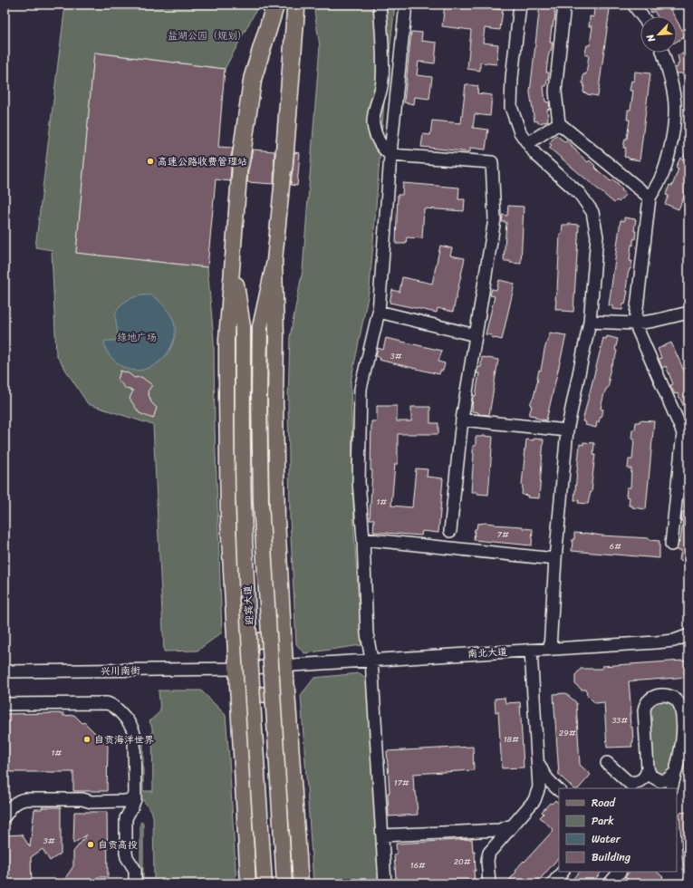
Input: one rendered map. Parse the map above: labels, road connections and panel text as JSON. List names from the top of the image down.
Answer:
{
  "streets": {
    "main road": ["迎宾大道"],
    "street": ["南北大道", "兴川南街"]
  },
  "crossings": [
    ["南北大道", "兴川南街"]
  ],
  "parks": ["盐湖公园（规划）", "绿地广场"],
  "places": ["高速公路收费管理站", "自贡海洋世界", "自贡高投"],
  "house_numbers": [
    "3#",
    "1#",
    "7#",
    "6#",
    "33#",
    "29#",
    "18#",
    "1#",
    "17#",
    "3#",
    "20#",
    "16#"
  ],
  "legend": [
    "Road",
    "Park",
    "Water",
    "Building"
  ],
  "north": "bottom left"
}
